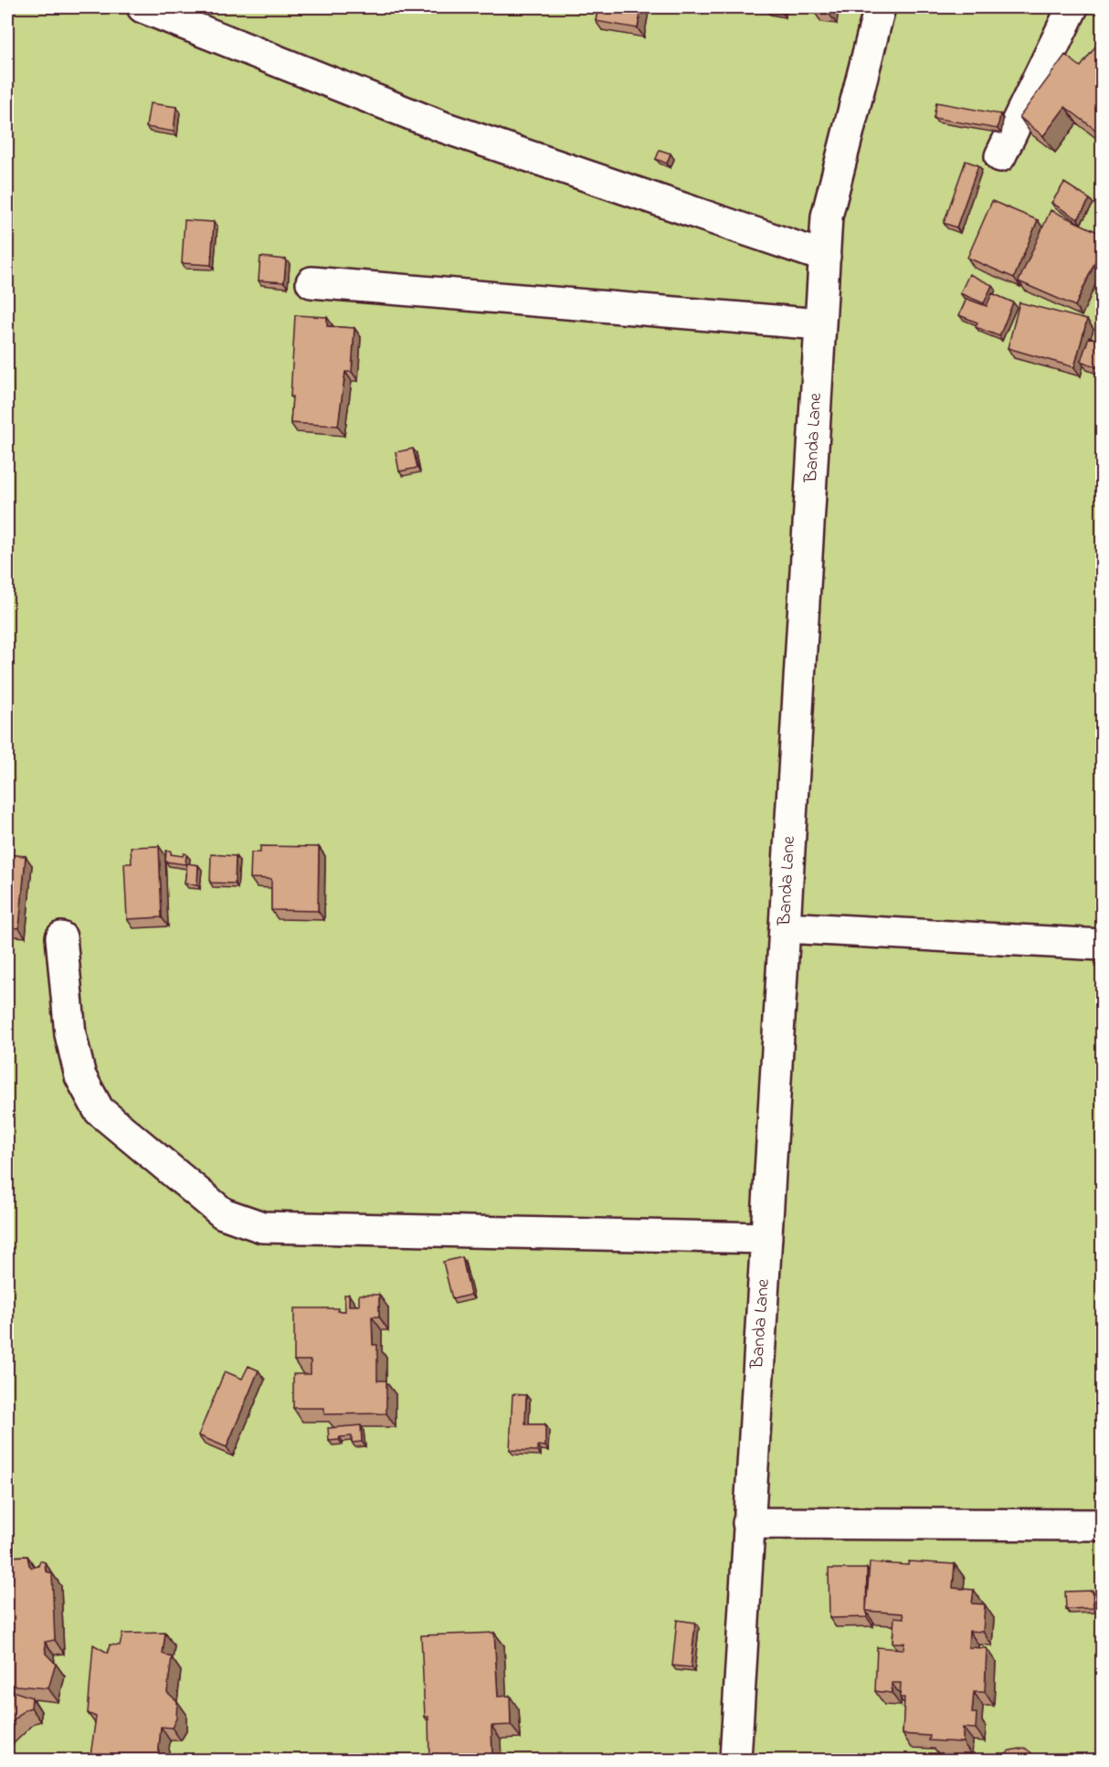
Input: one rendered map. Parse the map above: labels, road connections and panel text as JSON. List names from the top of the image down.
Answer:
{
  "streets": {
    "street": ["Banda Lane"]
  }
}
